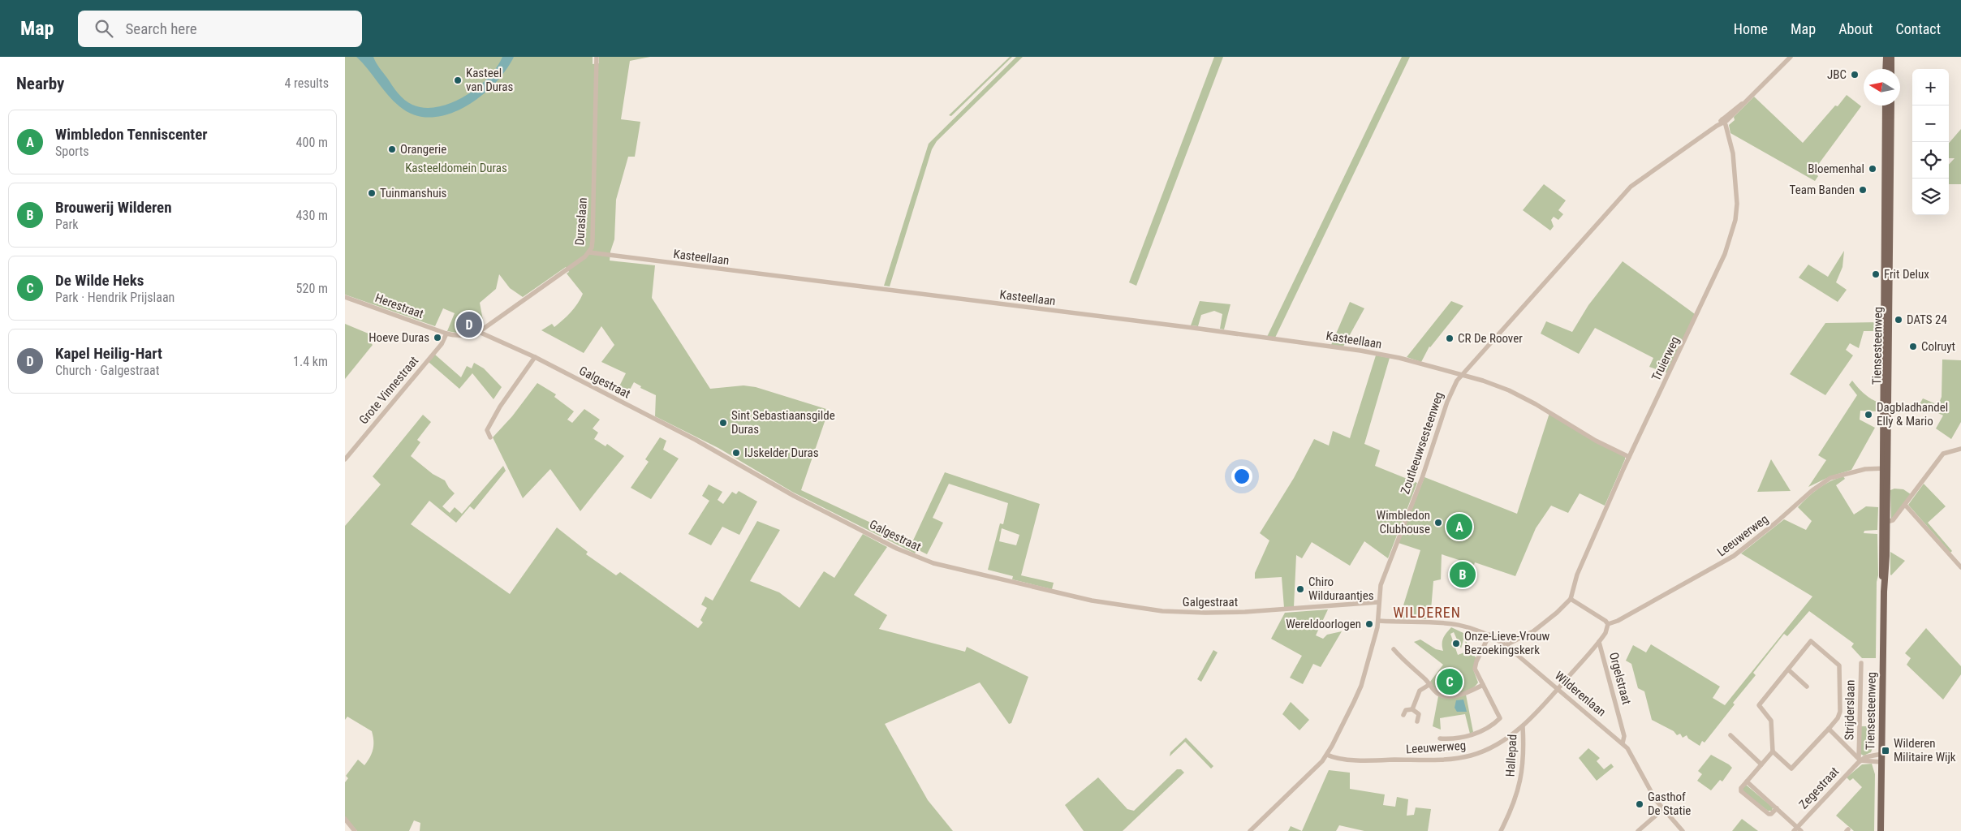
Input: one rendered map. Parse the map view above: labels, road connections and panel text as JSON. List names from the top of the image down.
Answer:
{
  "streets": {
    "main road": ["Tiensesteenweg"],
    "street": [
      "Duraslaan",
      "Kasteellaan",
      "Herestraat",
      "Truierweg",
      "Galgestraat",
      "Grote Vinnestraat",
      "Zoutleeuwsesteenweg",
      "Leeuwerweg",
      "Orgelstraat",
      "Wilderenlaan",
      "Strijderslaan",
      "Hallepad",
      "Zegestraat"
    ]
  },
  "crossings": [
    ["Duraslaan", "Kasteellaan"],
    ["Duraslaan", "Galgestraat"],
    ["Kasteellaan", "Truierweg"],
    ["Kasteellaan", "Zoutleeuwsesteenweg"],
    ["Herestraat", "Grote Vinnestraat"],
    ["Tiensesteenweg", "Leeuwerweg"],
    ["Tiensesteenweg", "Zegestraat"],
    ["Truierweg", "Zoutleeuwsesteenweg"],
    ["Galgestraat", "Zoutleeuwsesteenweg"],
    ["Zoutleeuwsesteenweg", "Leeuwerweg"],
    ["Zoutleeuwsesteenweg", "Wilderenlaan"],
    ["Leeuwerweg", "Orgelstraat"],
    ["Leeuwerweg", "Wilderenlaan"],
    ["Leeuwerweg", "Hallepad"],
    ["Orgelstraat", "Wilderenlaan"],
    ["Strijderslaan", "Zegestraat"]
  ],
  "districts": ["WILDEREN"],
  "parks": ["Kasteeldomein Duras"],
  "places": {
    "other": [
      "JBC",
      "Kasteel van Duras",
      "Orangerie",
      "Bloemenhal",
      "Team Banden",
      "Tuinmanshuis",
      "Frit Delux",
      "DATS 24",
      "Hoeve Duras",
      "CR De Roover",
      "Colruyt",
      "Dagbladhandel Elly & Mario",
      "Sint Sebastiaansgilde Duras",
      "IJskelder Duras",
      "Wimbledon Clubhouse",
      "Chiro Wilduraantjes",
      "Wereldoorlogen",
      "Onze-Lieve-Vrouw Bezoekingskerk",
      "Gasthof De Statie"
    ],
    "transit": ["Wilderen Militaire Wijk"]
  },
  "north": "left",
  "page": {
    "header": "Map",
    "search": "Search here",
    "nav": [
      "Home",
      "Map",
      "About",
      "Contact"
    ],
    "heading": ["Nearby", "4 results"],
    "map_buttons": ["+", "−"],
    "list": [
      {
        "mark": "A",
        "name": "Wimbledon Tenniscenter",
        "note": "Sports",
        "value": "400 m"
      },
      {
        "mark": "B",
        "name": "Brouwerij Wilderen",
        "note": "Park",
        "value": "430 m"
      },
      {
        "mark": "C",
        "name": "De Wilde Heks",
        "note": "Park · Hendrik Prijslaan",
        "value": "520 m"
      },
      {
        "mark": "D",
        "name": "Kapel Heilig-Hart",
        "note": "Church · Galgestraat",
        "value": "1.4 km"
      }
    ],
    "pins": [
      "D",
      "A",
      "B",
      "C"
    ]
  }
}
